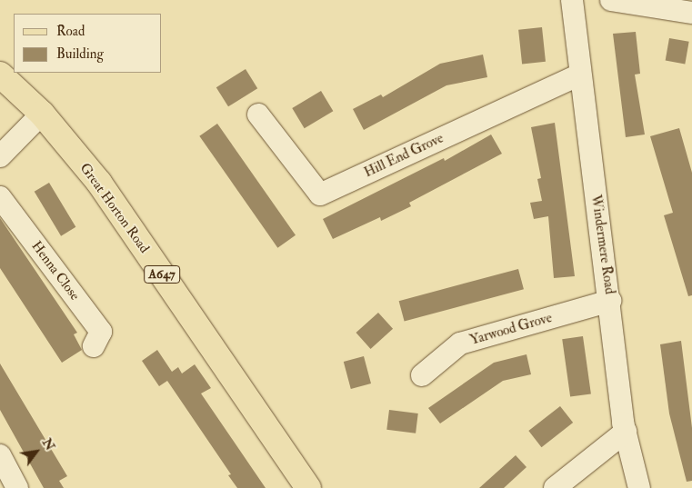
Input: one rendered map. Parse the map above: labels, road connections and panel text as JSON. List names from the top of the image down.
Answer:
{
  "streets": {
    "main road": ["Great Horton Road", "A647"],
    "street": [
      "Hill End Grove",
      "Windermere Road",
      "Henna Close",
      "Yarwood Grove"
    ]
  },
  "crossings": [
    ["Hill End Grove", "Windermere Road"],
    ["Windermere Road", "Yarwood Grove"]
  ],
  "legend": ["Road", "Building"],
  "north": "top right"
}
